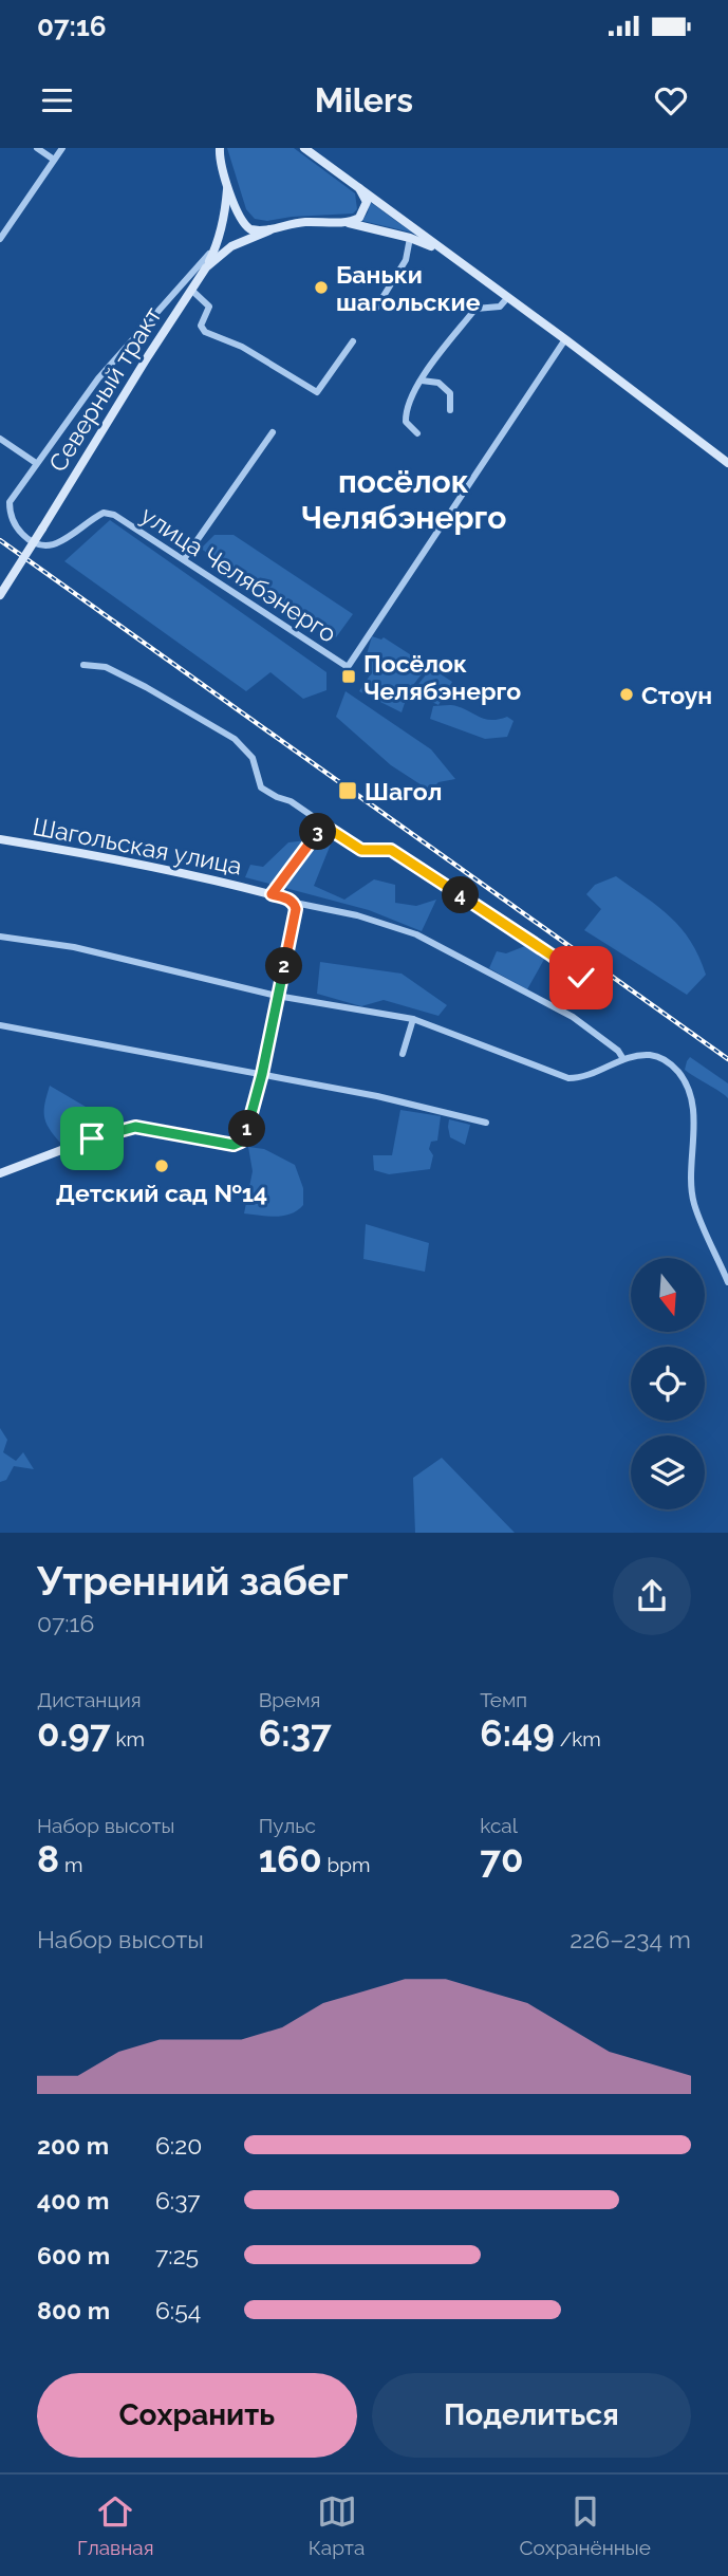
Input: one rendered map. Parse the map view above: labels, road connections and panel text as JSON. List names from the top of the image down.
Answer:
{
  "streets": {
    "main road": ["Северный тракт", "Шагольская улица"],
    "street": ["улица Челябэнерго"]
  },
  "crossings": [
    ["Северный тракт", "улица Челябэнерго"]
  ],
  "districts": ["посёлок Челябэнерго"],
  "places": {
    "other": ["Баньки шагольские", "Стоун", "Детский сад №14"],
    "transit": ["Посёлок Челябэнерго", "Шагол"]
  },
  "north": "bottom",
  "page": {
    "status": "07:16",
    "header": "Milers",
    "pins": [
      "3",
      "4",
      "2",
      "1"
    ],
    "heading": ["Утренний забег", "07:16"],
    "stats": [
      ["Дистанция", "0.97 km"],
      ["Время", "6:37"],
      ["Темп", "6:49 /km"],
      ["Набор высоты", "8 m"],
      ["Пульс", "160 bpm"],
      ["kcal", "70"]
    ],
    "chart": ["Набор высоты", "226–234 m"],
    "list": [
      {
        "name": "200 m",
        "note": "6:20"
      },
      {
        "name": "400 m",
        "note": "6:37"
      },
      {
        "name": "600 m",
        "note": "7:25"
      },
      {
        "name": "800 m",
        "note": "6:54"
      }
    ],
    "buttons": ["Сохранить", "Поделиться"],
    "tabs": ["Главная", "Карта", "Сохранённые"]
  }
}
